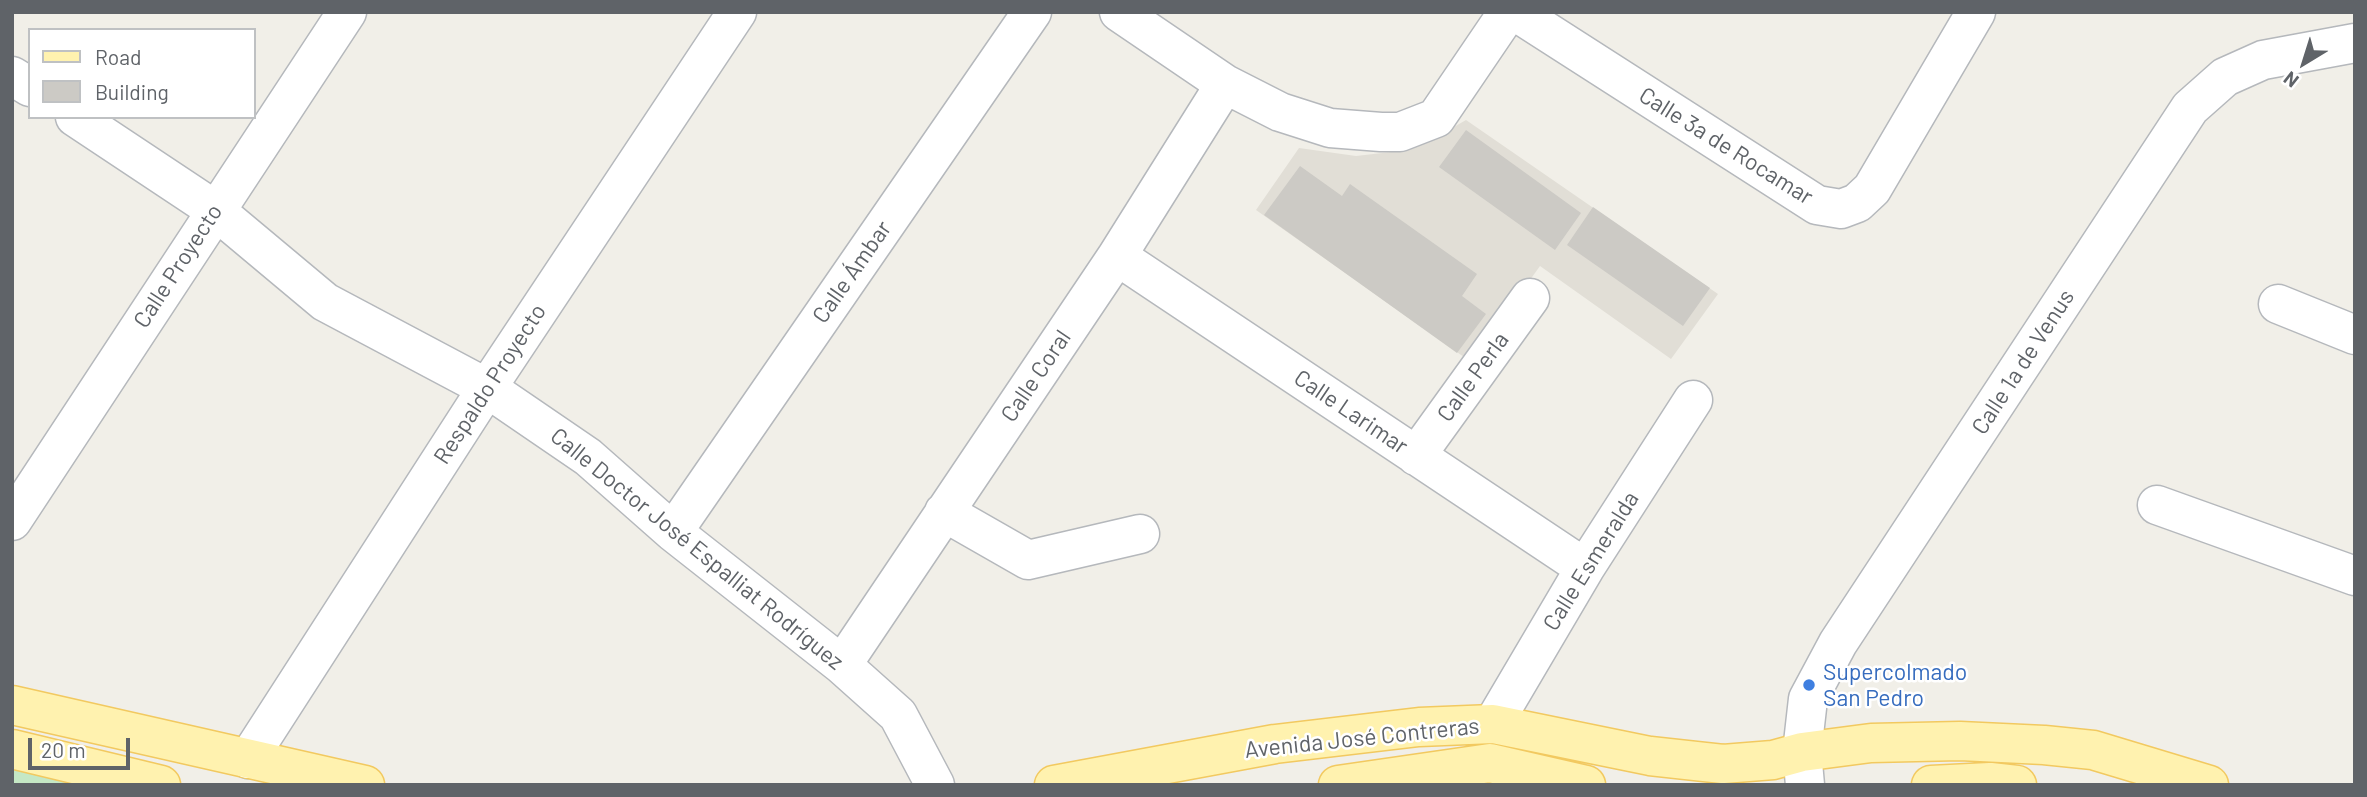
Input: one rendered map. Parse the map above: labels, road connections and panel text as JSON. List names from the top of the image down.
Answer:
{
  "streets": {
    "main road": ["Avenida José Contreras"],
    "street": [
      "Calle 3a de Rocamar",
      "Calle Proyecto",
      "Calle Ámbar",
      "Calle 1a de Venus",
      "Calle Coral",
      "Calle Perla",
      "Respaldo Proyecto",
      "Calle Larimar",
      "Calle Doctor José Espalliat Rodríguez",
      "Calle Esmeralda"
    ]
  },
  "crossings": [
    ["Calle Proyecto", "Calle Doctor José Espalliat Rodríguez"],
    ["Calle Ámbar", "Calle Doctor José Espalliat Rodríguez"],
    ["Calle 1a de Venus", "Avenida José Contreras"],
    ["Calle Coral", "Calle Larimar"],
    ["Calle Coral", "Calle Doctor José Espalliat Rodríguez"],
    ["Calle Perla", "Calle Larimar"],
    ["Respaldo Proyecto", "Calle Doctor José Espalliat Rodríguez"],
    ["Calle Larimar", "Calle Esmeralda"],
    ["Calle Esmeralda", "Avenida José Contreras"]
  ],
  "places": ["Supercolmado San Pedro"],
  "legend": ["Road", "Building"],
  "scale_bar": "20 m",
  "north": "bottom left"
}
